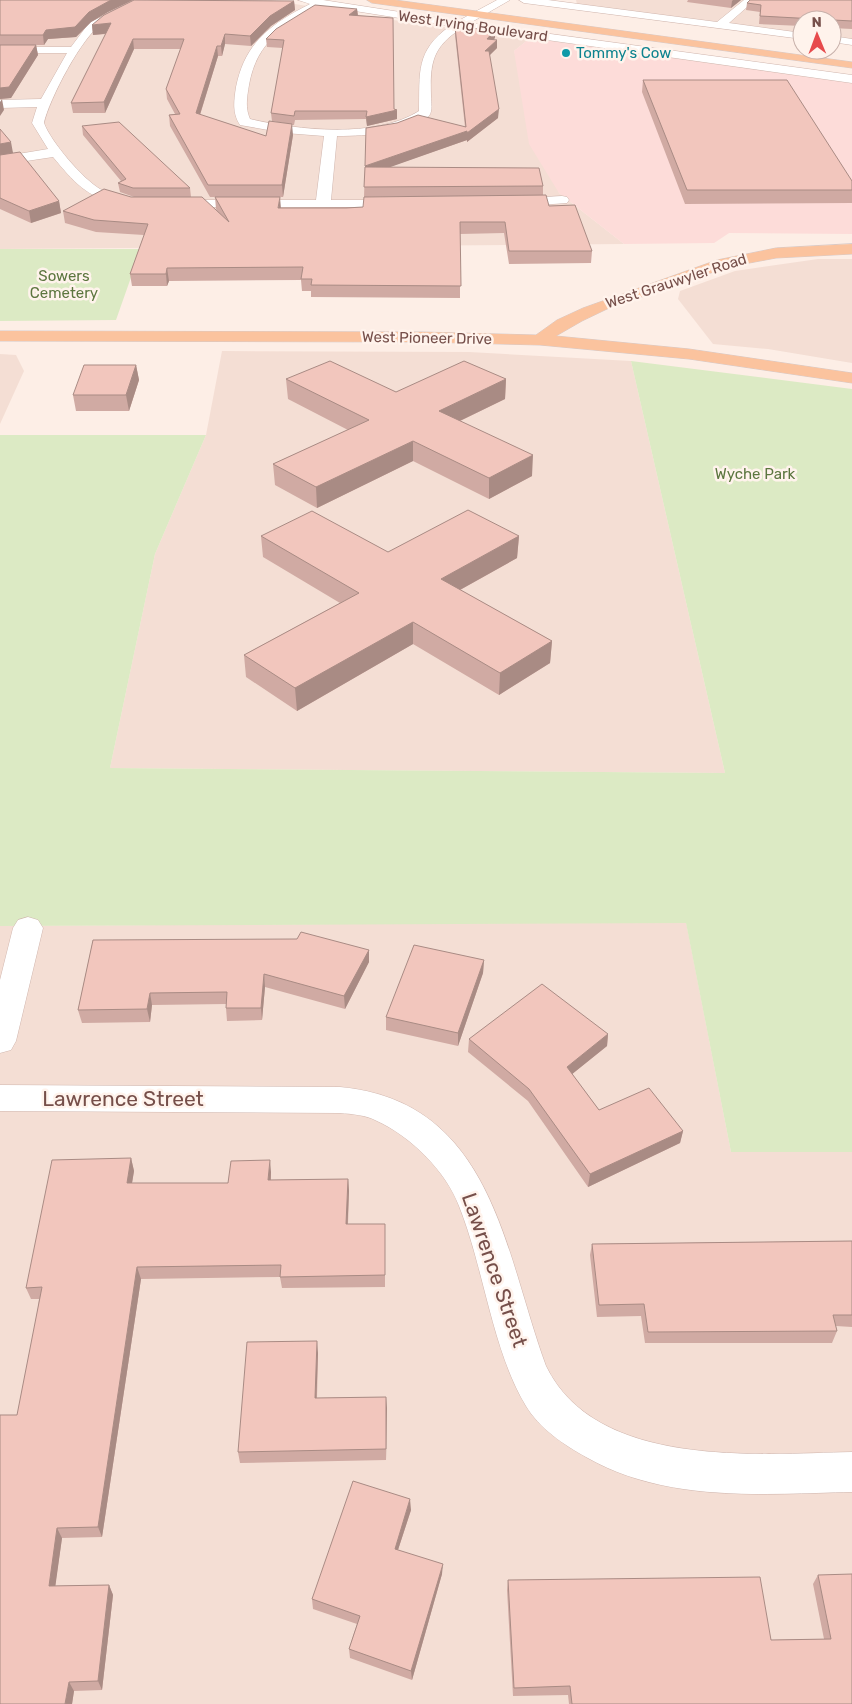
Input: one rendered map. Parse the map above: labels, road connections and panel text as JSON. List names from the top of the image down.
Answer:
{
  "streets": {
    "main road": ["West Irving Boulevard", "West Grauwyler Road", "West Pioneer Drive"],
    "street": ["Lawrence Street"]
  },
  "crossings": [
    ["West Grauwyler Road", "West Pioneer Drive"]
  ],
  "parks": ["Sowers Cemetery", "Wyche Park"],
  "places": ["Tommy's Cow"],
  "north": "top"
}
